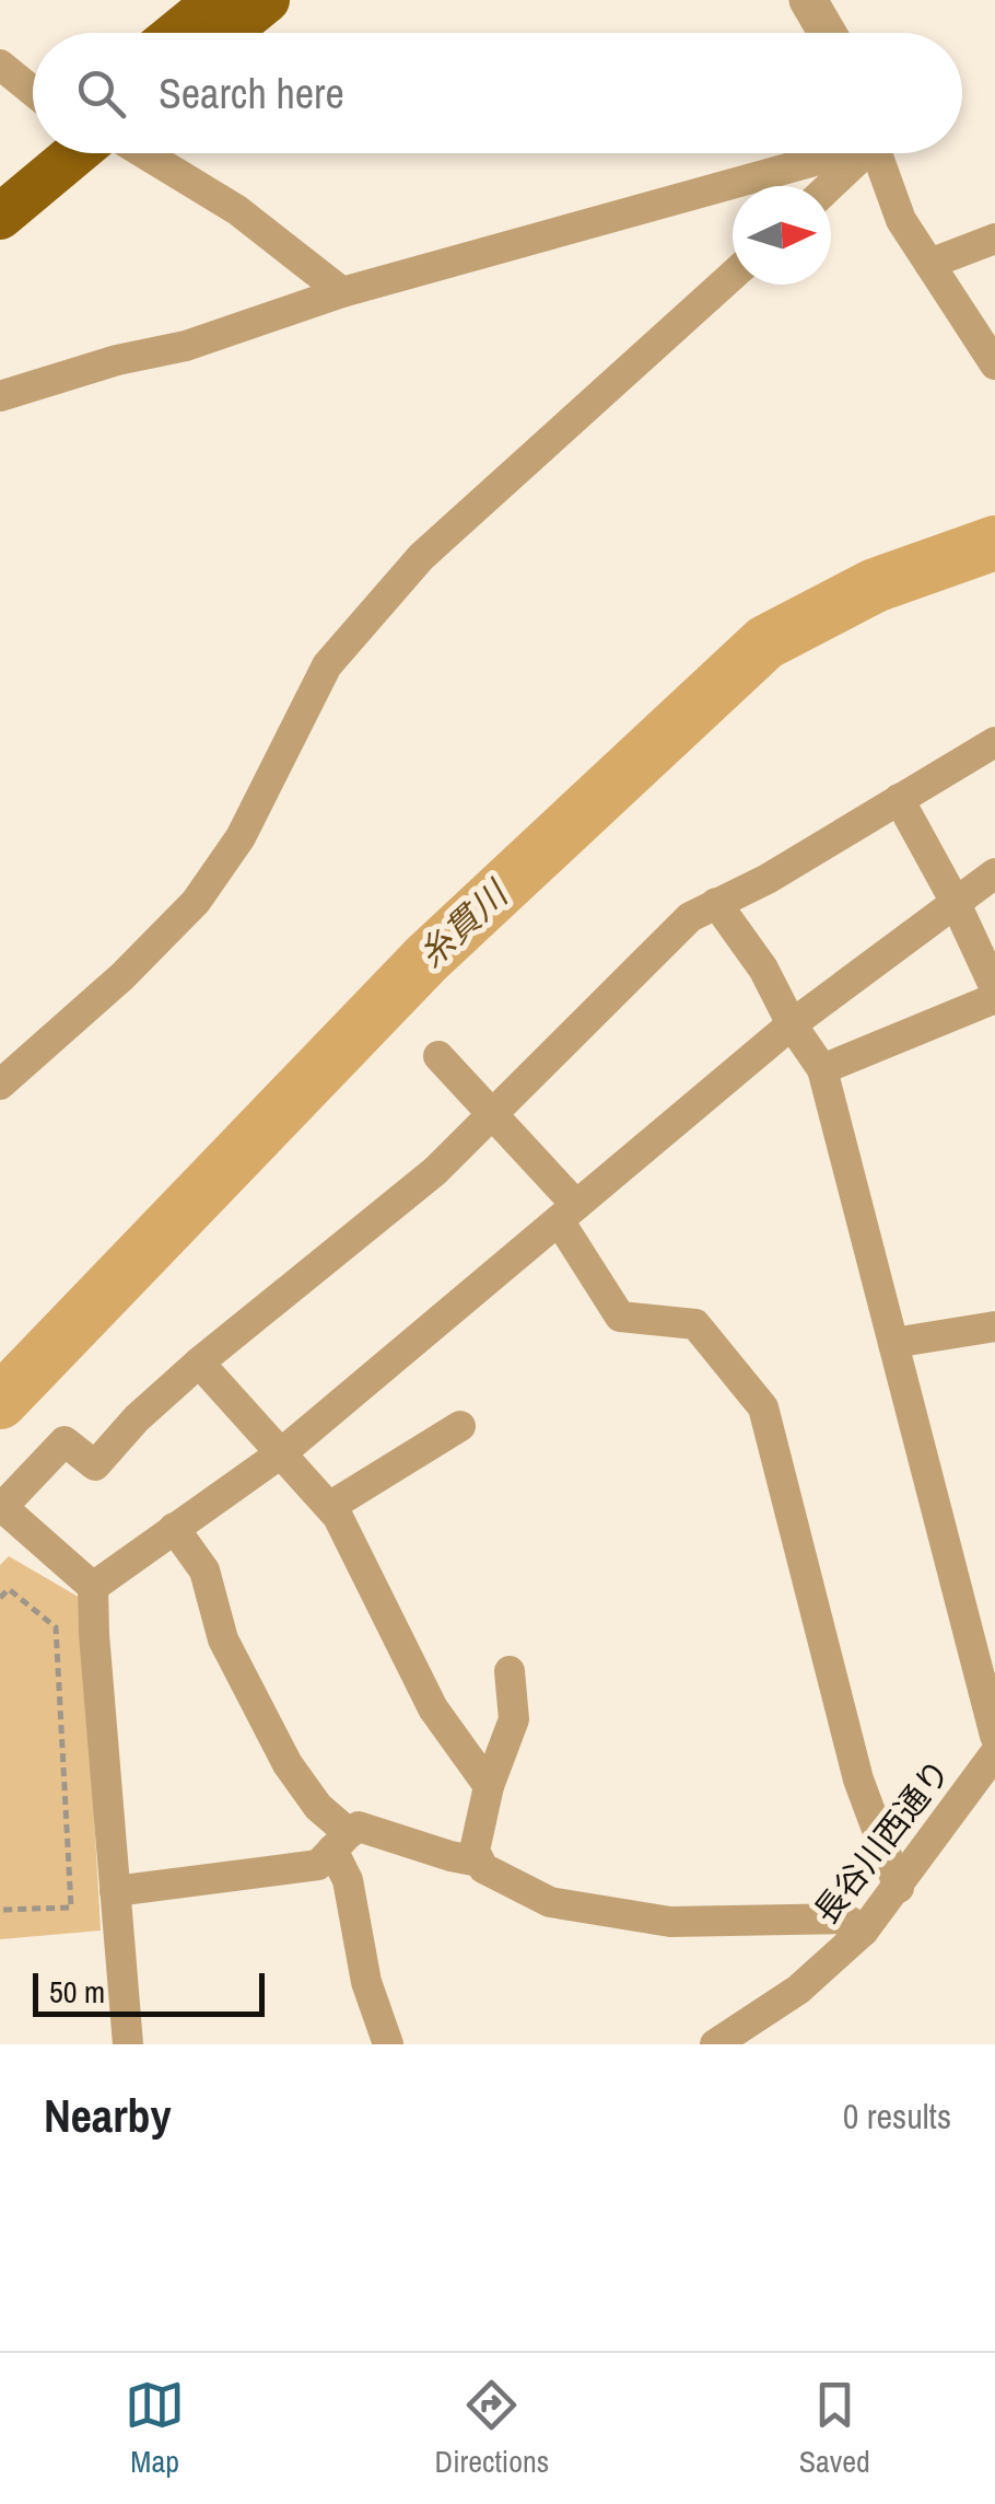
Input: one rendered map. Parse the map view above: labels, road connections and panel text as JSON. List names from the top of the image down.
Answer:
{
  "streets": {
    "street": ["長谷川西通り"]
  },
  "water": ["糸貫川"],
  "scale_bar": "50 m",
  "north": "right",
  "page": {
    "search": "Search here",
    "scale": "50 m",
    "heading": ["Nearby", "0 results"],
    "nav": ["Map", "Directions", "Saved"]
  }
}
